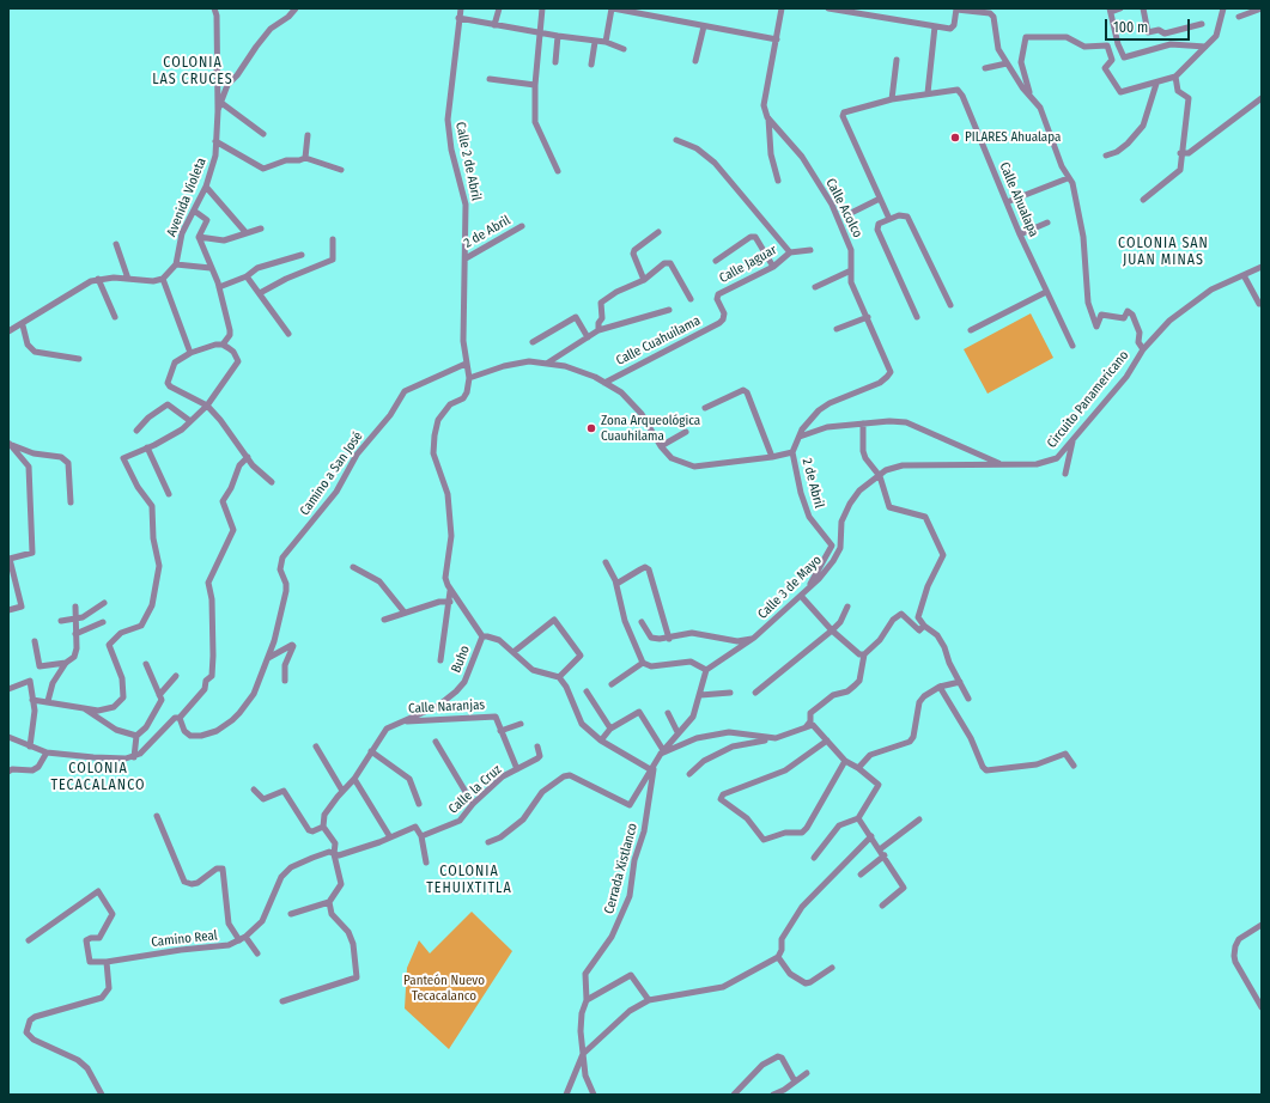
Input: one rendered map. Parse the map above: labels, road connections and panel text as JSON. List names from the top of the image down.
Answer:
{
  "streets": {
    "street": [
      "Calle 2 de Abril",
      "Avenida Violeta",
      "Calle Ahualapa",
      "Calle Acolco",
      "2 de Abril",
      "Calle Jaguar",
      "Calle Cuahuilama",
      "Circuito Panamericano",
      "Camino a San José",
      "Calle 3 de Mayo",
      "Buho",
      "Calle Naranjas",
      "Calle la Cruz",
      "Cerrada Xistlanco",
      "Camino Real"
    ]
  },
  "crossings": [
    ["Calle 2 de Abril", "2 de Abril"],
    ["Calle 2 de Abril", "Camino a San José"],
    ["Calle 2 de Abril", "Buho"],
    ["Calle Acolco", "Circuito Panamericano"],
    ["2 de Abril", "Calle 3 de Mayo"],
    ["Calle Jaguar", "Calle Cuahuilama"],
    ["Circuito Panamericano", "Calle 3 de Mayo"],
    ["Buho", "Calle Naranjas"],
    ["Calle Naranjas", "Calle la Cruz"]
  ],
  "districts": [
    "COLONIA LAS CRUCES",
    "COLONIA SAN JUAN MINAS",
    "COLONIA TECACALANCO",
    "COLONIA TEHUIXTITLA"
  ],
  "parks": ["Panteón Nuevo Tecacalanco"],
  "places": ["PILARES Ahualapa", "Zona Arqueológica Cuauhilama"],
  "scale_bar": "100 m"
}
